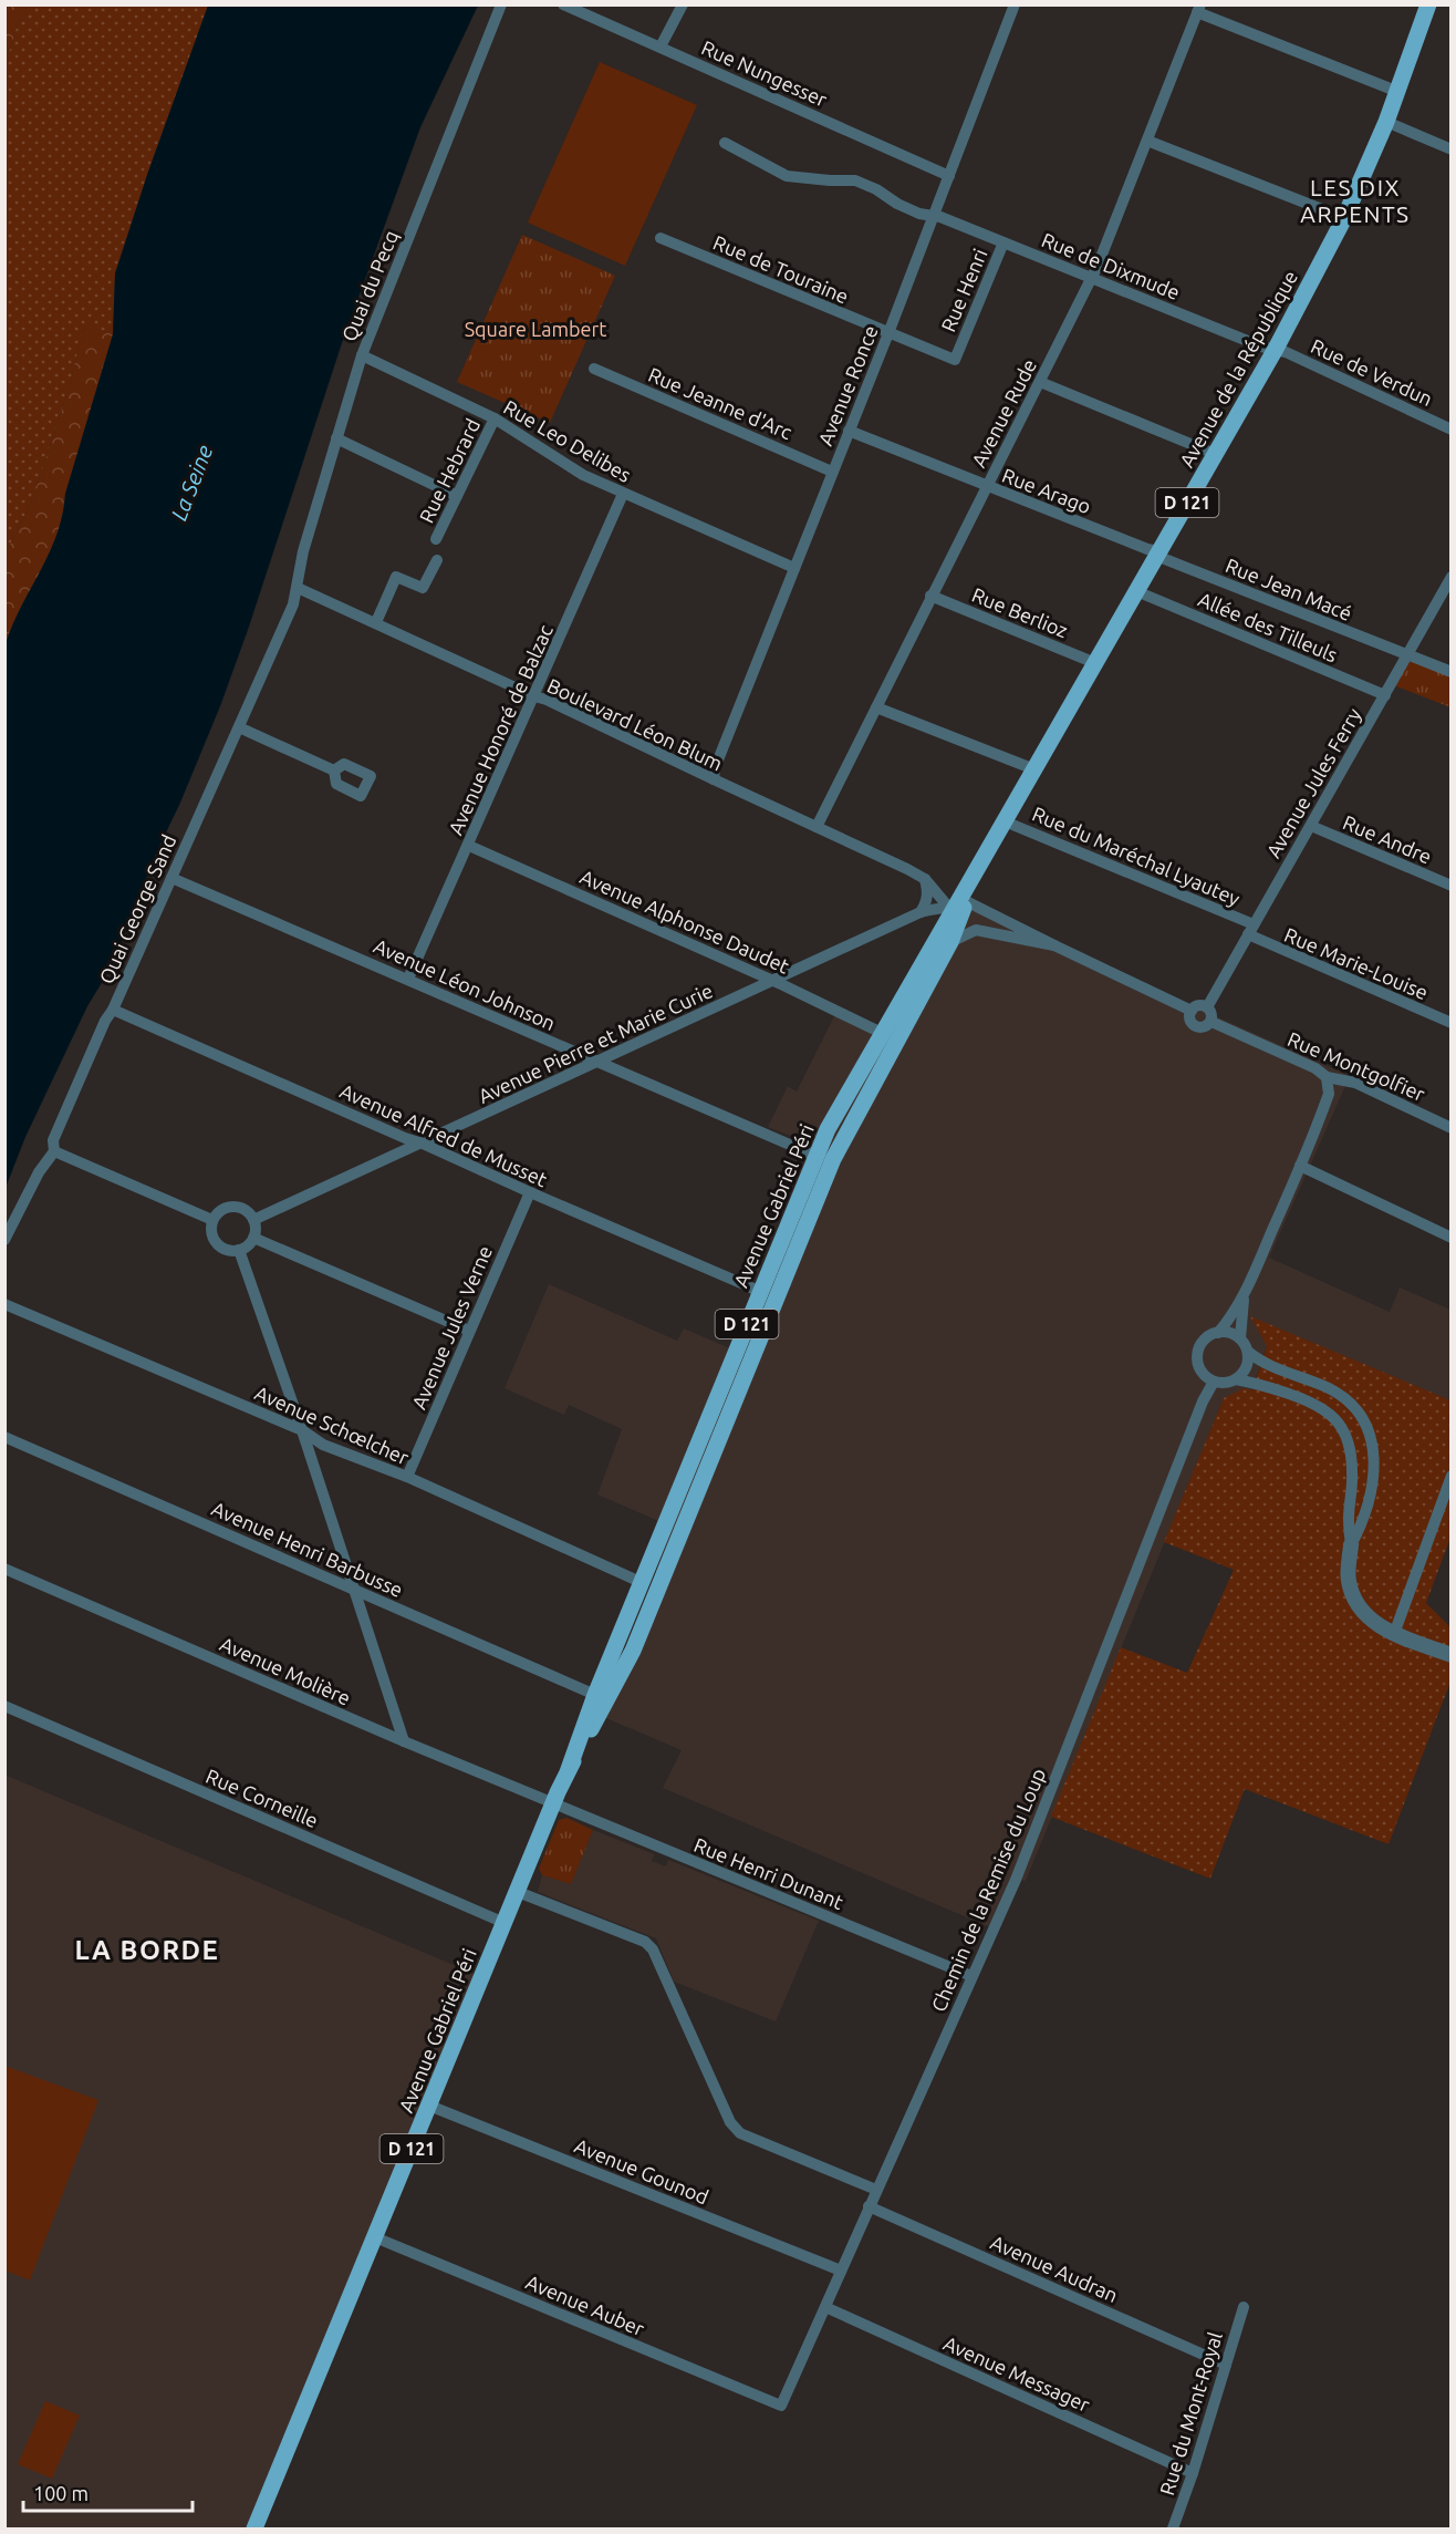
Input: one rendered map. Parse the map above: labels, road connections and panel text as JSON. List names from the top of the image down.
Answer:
{
  "streets": {
    "main road": ["Avenue de la République", "D 121", "Avenue Gabriel Péri"],
    "street": [
      "Rue Nungesser",
      "Rue de Dixmude",
      "Rue de Touraine",
      "Quai du Pecq",
      "Rue Henri",
      "Rue de Verdun",
      "Avenue Ronce",
      "Rue Jeanne d'Arc",
      "Avenue Rude",
      "Rue Leo Delibes",
      "Rue Hebrard",
      "Rue Arago",
      "Rue Jean Macé",
      "Rue Berlioz",
      "Allée des Tilleuls",
      "Boulevard Léon Blum",
      "Avenue Honoré de Balzac",
      "Avenue Jules Ferry",
      "Rue Andre",
      "Rue du Maréchal Lyautey",
      "Quai George Sand",
      "Avenue Alphonse Daudet",
      "Rue Marie-Louise",
      "Avenue Léon Johnson",
      "Avenue Pierre et Marie Curie",
      "Rue Montgolfier",
      "Avenue Alfred de Musset",
      "Avenue Jules Verne",
      "Avenue Schœlcher",
      "Avenue Henri Barbusse",
      "Avenue Molière",
      "Rue Corneille",
      "Rue Henri Dunant",
      "Chemin de la Remise du Loup",
      "Avenue Gounod",
      "Avenue Audran",
      "Avenue Auber",
      "Avenue Messager",
      "Rue du Mont-Royal"
    ]
  },
  "crossings": [
    ["Rue Nungesser", "Avenue Ronce"],
    ["Rue de Dixmude", "Rue Henri"],
    ["Rue de Dixmude", "Avenue de la République"],
    ["Rue de Dixmude", "Rue de Verdun"],
    ["Rue de Dixmude", "Avenue Ronce"],
    ["Rue de Dixmude", "Avenue Rude"],
    ["Rue de Touraine", "Rue Henri"],
    ["Rue de Touraine", "Avenue Ronce"],
    ["Quai du Pecq", "Rue Leo Delibes"],
    ["Quai du Pecq", "Boulevard Léon Blum"],
    ["Quai du Pecq", "Quai George Sand"],
    ["Rue Henri", "Avenue Ronce"],
    ["Avenue de la République", "Rue de Verdun"],
    ["Avenue de la République", "Rue Arago"],
    ["Avenue de la République", "Rue Jean Macé"],
    ["Avenue de la République", "Rue Berlioz"],
    ["Avenue de la République", "Allée des Tilleuls"],
    ["Avenue de la République", "Boulevard Léon Blum"],
    ["Avenue de la République", "Rue du Maréchal Lyautey"],
    ["Avenue de la République", "Avenue Pierre et Marie Curie"],
    ["Avenue de la République", "Rue Montgolfier"],
    ["Avenue de la République", "Avenue Gabriel Péri"],
    ["Avenue Ronce", "Rue Jeanne d'Arc"],
    ["Avenue Ronce", "Rue Leo Delibes"],
    ["Avenue Ronce", "Rue Arago"],
    ["Avenue Ronce", "Boulevard Léon Blum"],
    ["Avenue Rude", "Rue Arago"],
    ["Avenue Rude", "Rue Berlioz"],
    ["Avenue Rude", "Boulevard Léon Blum"],
    ["Rue Leo Delibes", "Rue Hebrard"],
    ["Rue Leo Delibes", "Avenue Honoré de Balzac"],
    ["Rue Arago", "Rue Jean Macé"],
    ["Rue Jean Macé", "Avenue Jules Ferry"],
    ["Allée des Tilleuls", "Avenue Jules Ferry"],
    ["Boulevard Léon Blum", "Avenue Honoré de Balzac"],
    ["Boulevard Léon Blum", "Quai George Sand"],
    ["Boulevard Léon Blum", "Avenue Pierre et Marie Curie"],
    ["Boulevard Léon Blum", "Rue Montgolfier"],
    ["Boulevard Léon Blum", "Avenue Gabriel Péri"],
    ["Avenue Honoré de Balzac", "Avenue Alphonse Daudet"],
    ["Avenue Honoré de Balzac", "Avenue Léon Johnson"],
    ["Avenue Jules Ferry", "Rue Andre"],
    ["Avenue Jules Ferry", "Rue du Maréchal Lyautey"],
    ["Avenue Jules Ferry", "Rue Marie-Louise"],
    ["Avenue Jules Ferry", "Rue Montgolfier"],
    ["Rue du Maréchal Lyautey", "Rue Marie-Louise"],
    ["Quai George Sand", "Avenue Léon Johnson"],
    ["Quai George Sand", "Avenue Alfred de Musset"],
    ["Avenue Alphonse Daudet", "Avenue Pierre et Marie Curie"],
    ["Avenue Alphonse Daudet", "Avenue Gabriel Péri"],
    ["Avenue Léon Johnson", "Avenue Pierre et Marie Curie"],
    ["Avenue Léon Johnson", "Avenue Gabriel Péri"],
    ["Avenue Pierre et Marie Curie", "Rue Montgolfier"],
    ["Avenue Pierre et Marie Curie", "Avenue Alfred de Musset"],
    ["Avenue Pierre et Marie Curie", "Avenue Gabriel Péri"],
    ["Rue Montgolfier", "Avenue Gabriel Péri"],
    ["Avenue Alfred de Musset", "Avenue Gabriel Péri"],
    ["Avenue Alfred de Musset", "Avenue Jules Verne"],
    ["Avenue Gabriel Péri", "Avenue Schœlcher"],
    ["Avenue Gabriel Péri", "Avenue Henri Barbusse"],
    ["Avenue Gabriel Péri", "Avenue Molière"],
    ["Avenue Gabriel Péri", "Rue Corneille"],
    ["Avenue Gabriel Péri", "Rue Henri Dunant"],
    ["Avenue Gabriel Péri", "Avenue Gounod"],
    ["Avenue Gabriel Péri", "Avenue Auber"],
    ["Avenue Jules Verne", "Avenue Schœlcher"],
    ["Avenue Molière", "Rue Henri Dunant"],
    ["Rue Henri Dunant", "Chemin de la Remise du Loup"],
    ["Chemin de la Remise du Loup", "Avenue Gounod"],
    ["Chemin de la Remise du Loup", "Avenue Audran"],
    ["Chemin de la Remise du Loup", "Avenue Auber"],
    ["Chemin de la Remise du Loup", "Avenue Messager"],
    ["Avenue Audran", "Rue du Mont-Royal"],
    ["Avenue Messager", "Rue du Mont-Royal"]
  ],
  "districts": ["LES DIX ARPENTS", "LA BORDE"],
  "water": ["La Seine"],
  "parks": ["Square Lambert"],
  "scale_bar": "100 m"
}
